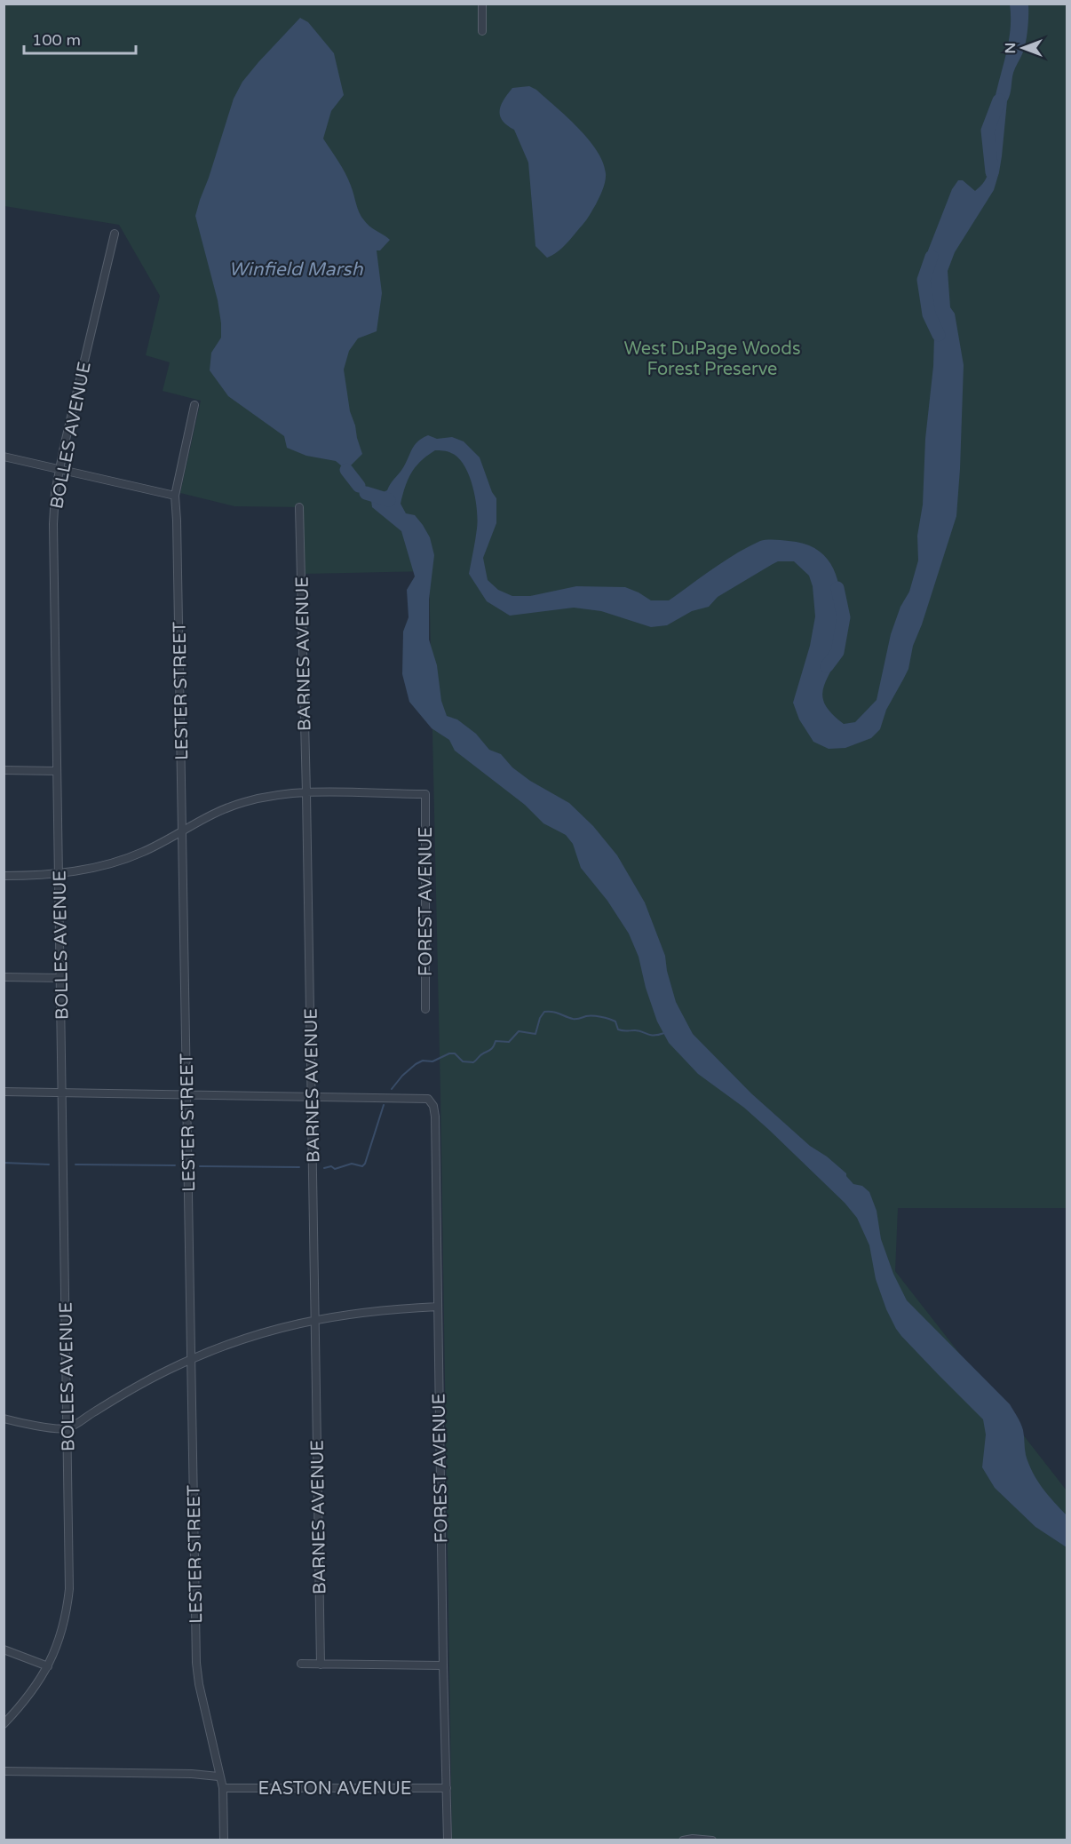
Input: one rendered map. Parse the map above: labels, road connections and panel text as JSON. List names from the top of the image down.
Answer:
{
  "streets": {
    "street": [
      "BOLLES AVENUE",
      "BARNES AVENUE",
      "LESTER STREET",
      "FOREST AVENUE",
      "EASTON AVENUE"
    ]
  },
  "crossings": [
    ["BARNES AVENUE", "FOREST AVENUE"],
    ["LESTER STREET", "EASTON AVENUE"],
    ["FOREST AVENUE", "EASTON AVENUE"]
  ],
  "water": ["Winfield Marsh"],
  "parks": ["West DuPage Woods Forest Preserve"],
  "scale_bar": "100 m",
  "north": "left"
}
